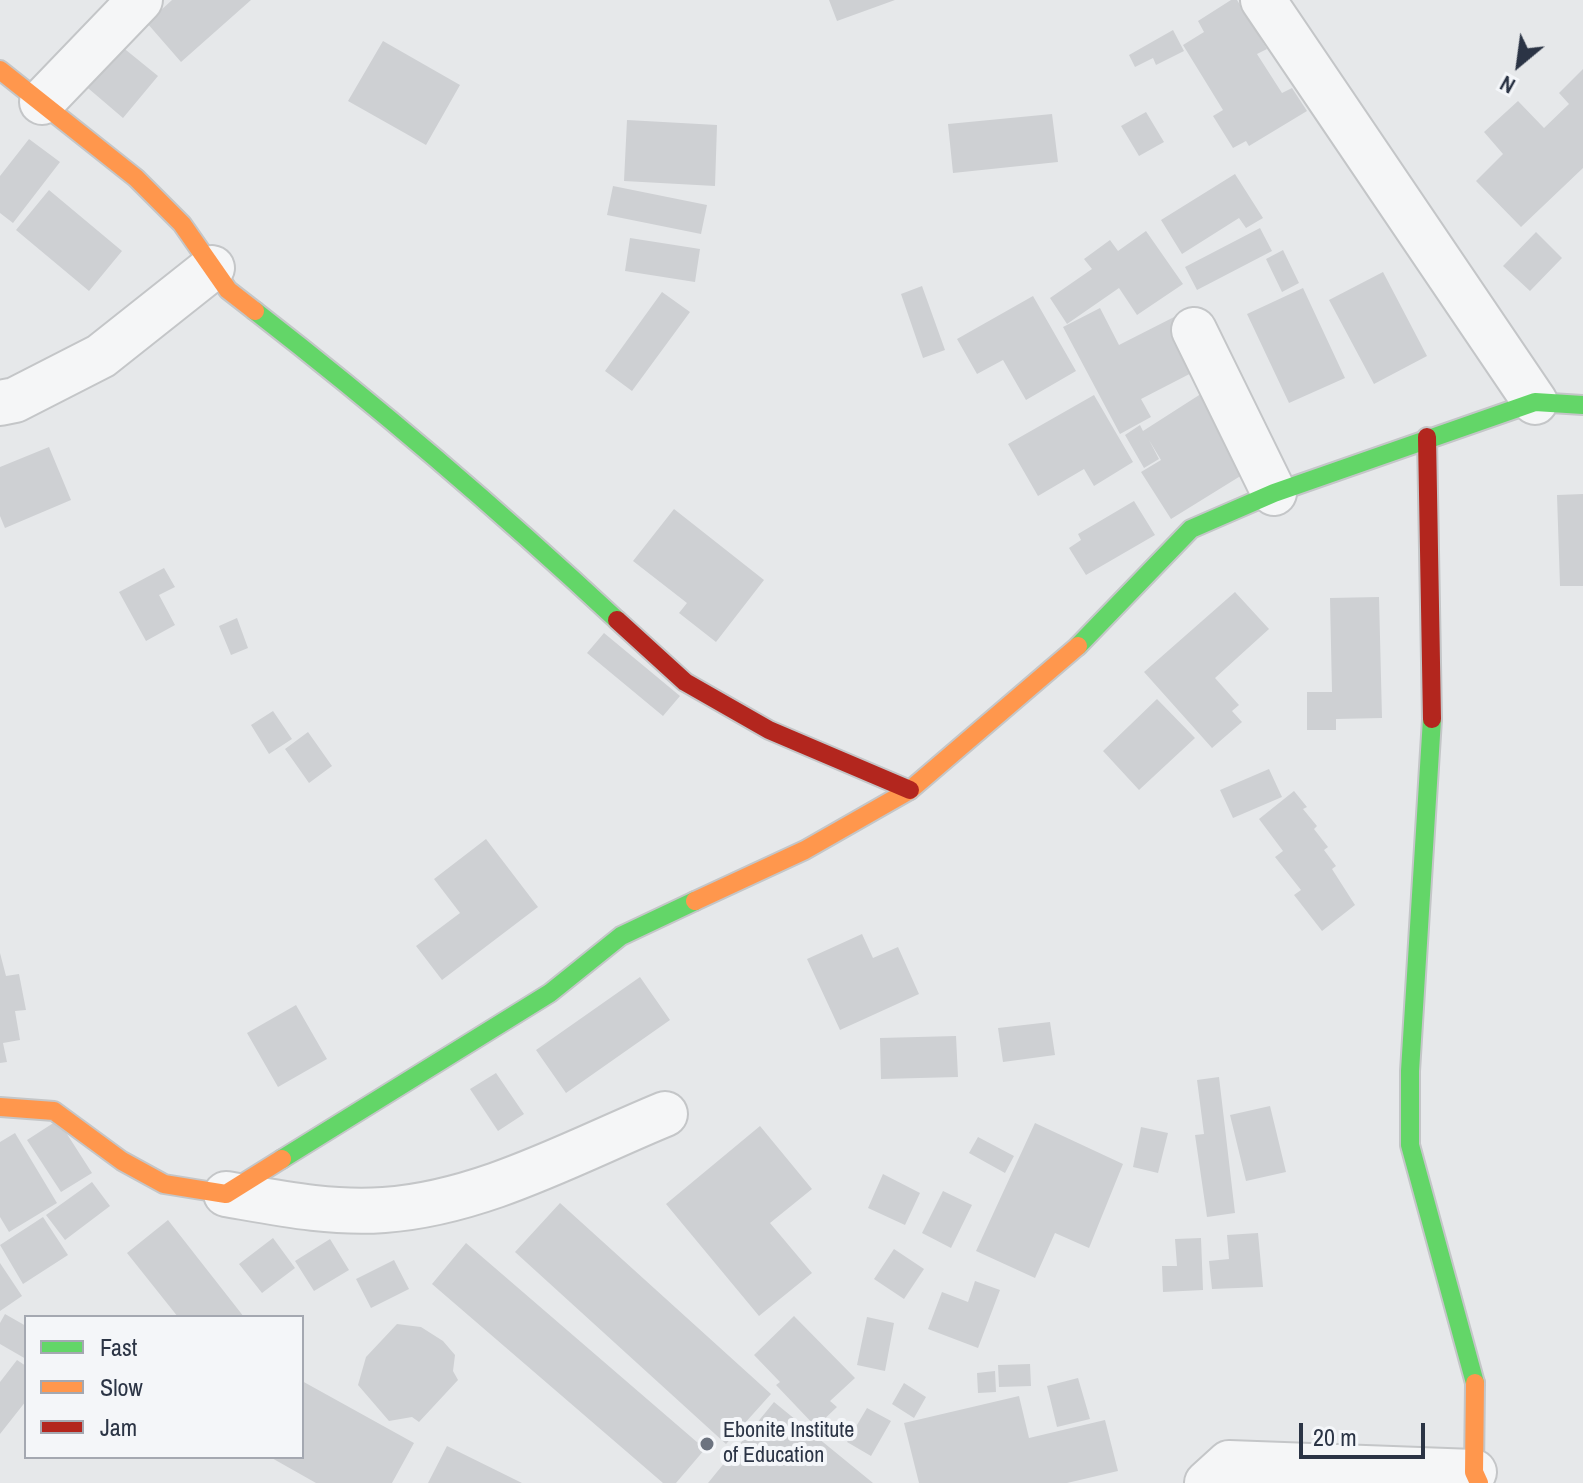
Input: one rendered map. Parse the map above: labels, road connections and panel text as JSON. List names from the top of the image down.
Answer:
{
  "places": ["Ebonite Institute of Education"],
  "legend": ["Fast", "Slow", "Jam"],
  "scale_bar": "20 m",
  "north": "bottom left"
}
